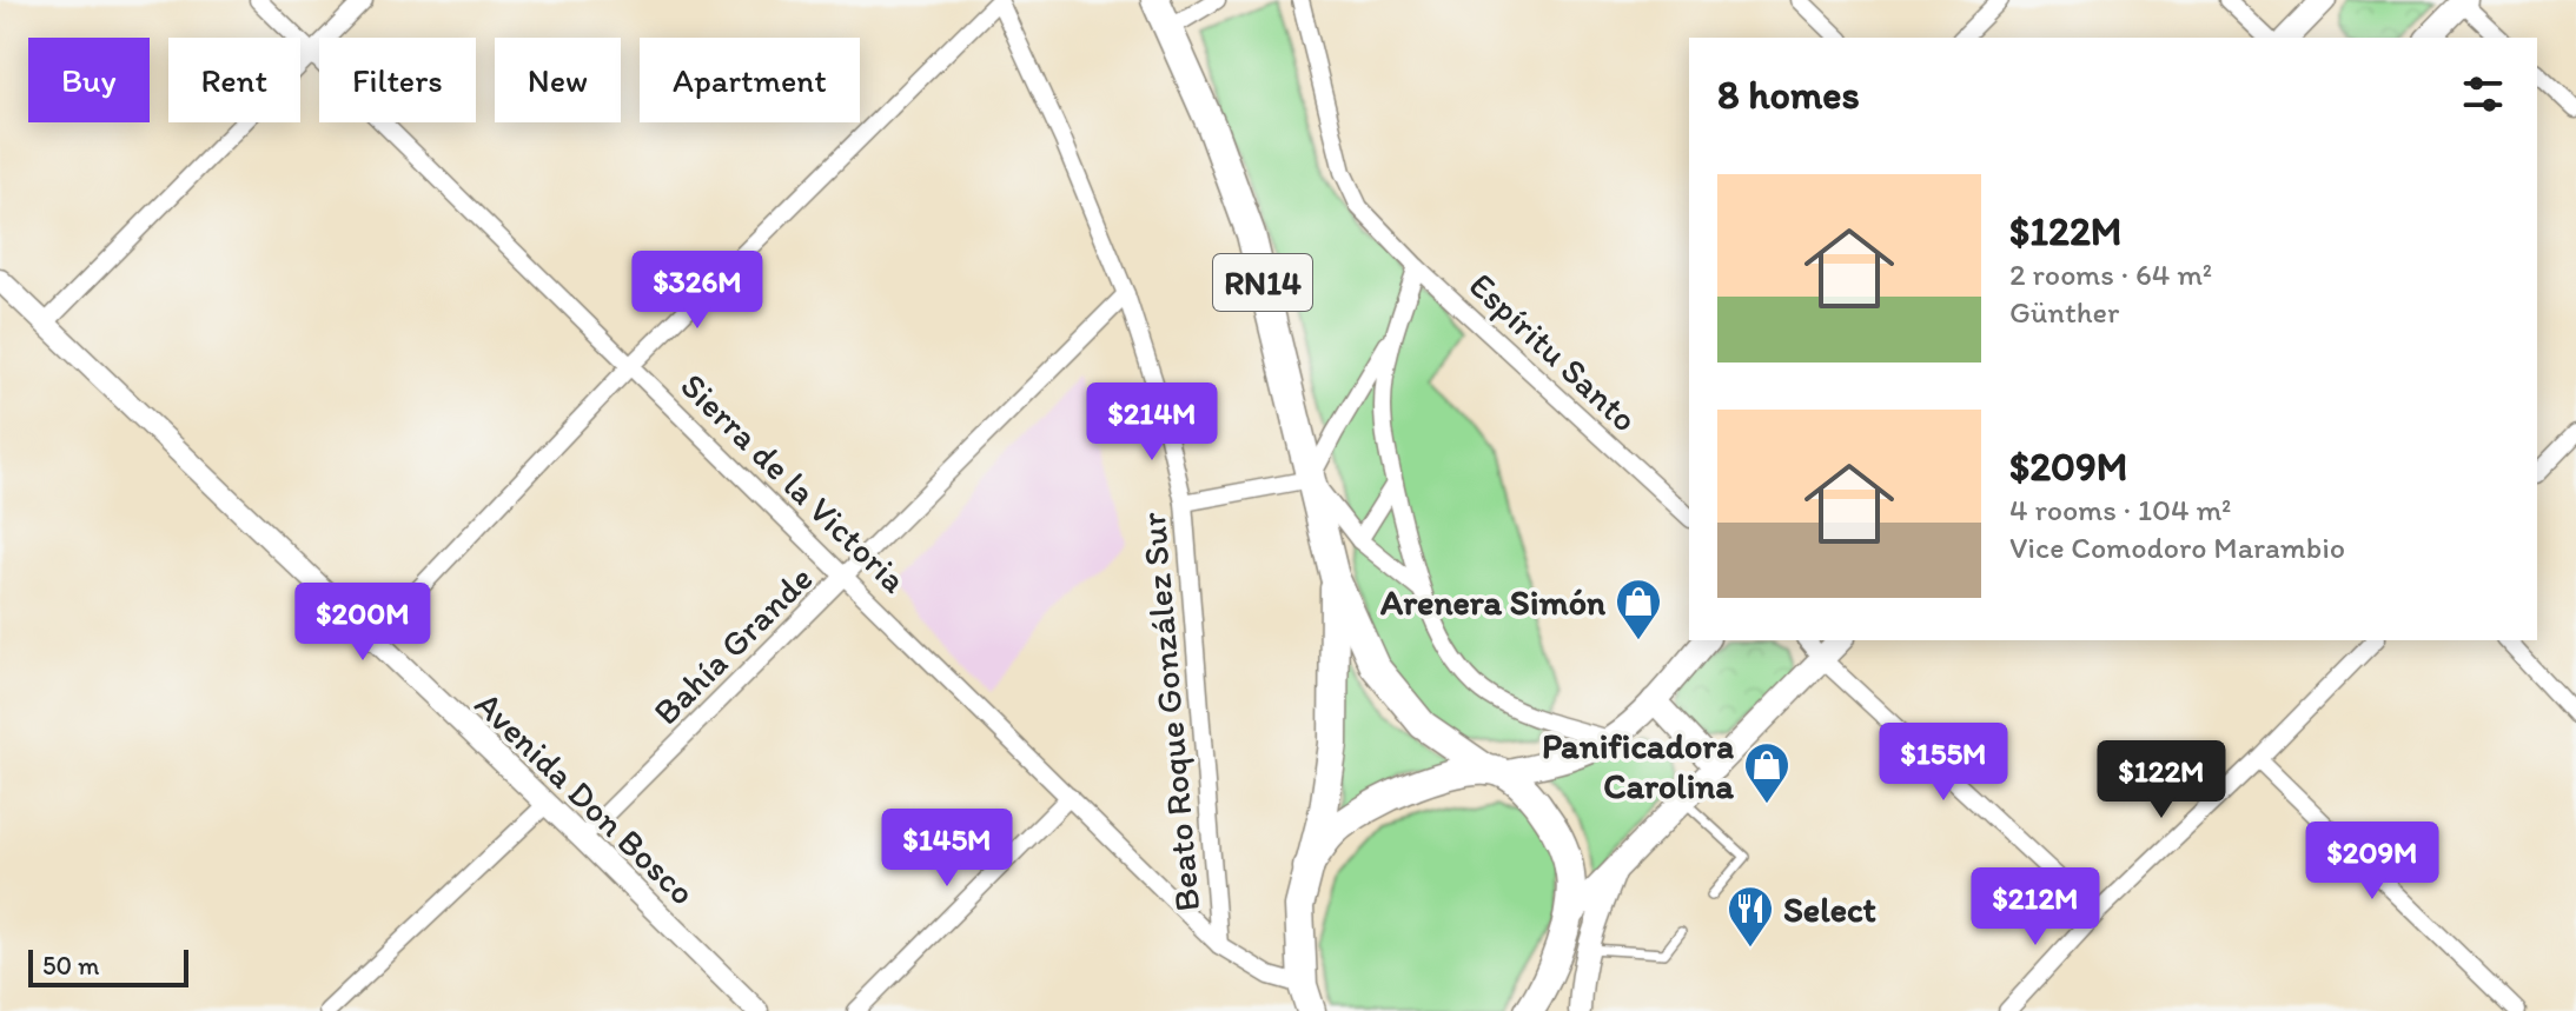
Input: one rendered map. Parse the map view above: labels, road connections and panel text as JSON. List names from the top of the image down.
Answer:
{
  "streets": {
    "highway": ["RN14"],
    "street": [
      "Espíritu Santo",
      "Sierra de la Victoria",
      "Bahía Grande",
      "Beato Roque González Sur",
      "Avenida Don Bosco"
    ]
  },
  "crossings": [
    ["RN14", "Sierra de la Victoria"],
    ["Sierra de la Victoria", "Bahía Grande"],
    ["Sierra de la Victoria", "Beato Roque González Sur"],
    ["Bahía Grande", "Beato Roque González Sur"],
    ["Bahía Grande", "Avenida Don Bosco"]
  ],
  "places": {
    "shop": ["Arenera Simón", "Panificadora Carolina"],
    "restaurant": ["Select"]
  },
  "scale_bar": "50 m",
  "page": {
    "chip": [
      "Buy",
      "Rent",
      "Filters",
      "New",
      "Apartment"
    ],
    "heading": "8 homes",
    "list": [
      {
        "name": "$122M",
        "note": "2 rooms · 64 m² · Günther"
      },
      {
        "name": "$209M",
        "note": "4 rooms · 104 m² · Vice Comodoro Marambio"
      }
    ],
    "price": [
      "$326M",
      "$214M",
      "$200M",
      "$155M",
      "$122M",
      "$145M",
      "$209M",
      "$212M"
    ],
    "scale": "50 m"
  }
}
